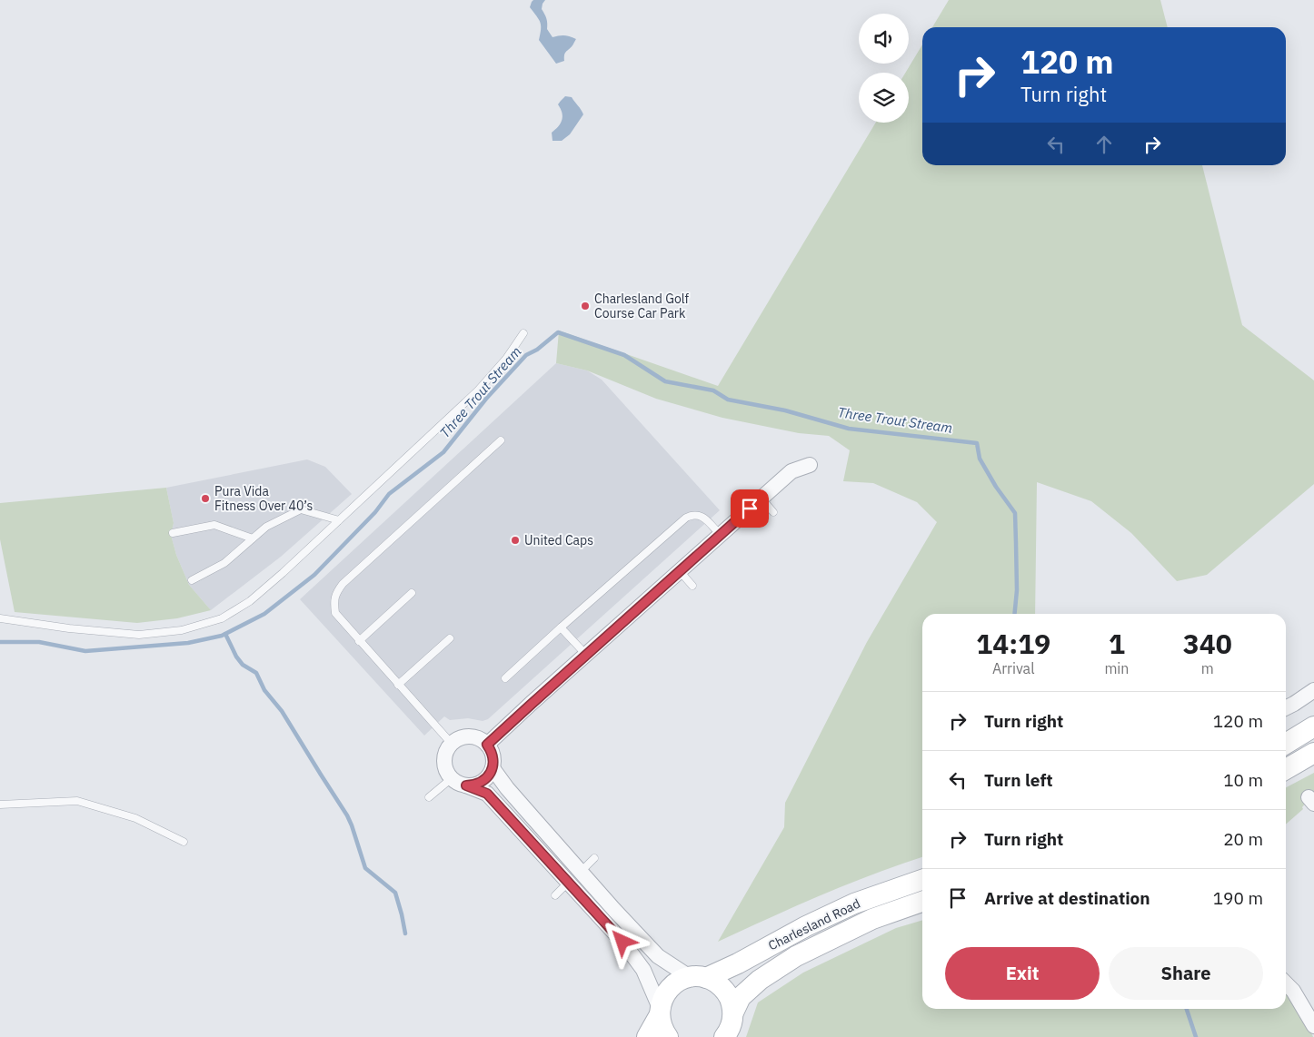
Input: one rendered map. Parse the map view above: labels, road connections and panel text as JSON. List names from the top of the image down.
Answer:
{
  "streets": {
    "main road": ["Charlesland Road"]
  },
  "water": ["Three Trout Stream"],
  "places": ["Charlesland Golf Course Car Park", "Pura Vida Fitness Over 40’s", "United Caps"],
  "page": {
    "turn": ["120 m", "Turn right"],
    "eta": [
      "14:19",
      "Arrival",
      "1",
      "min",
      "340",
      "m"
    ],
    "list": [
      {
        "name": "Turn right",
        "value": "120 m"
      },
      {
        "name": "Turn left",
        "value": "10 m"
      },
      {
        "name": "Turn right",
        "value": "20 m"
      },
      {
        "name": "Arrive at destination",
        "value": "190 m"
      }
    ],
    "buttons": ["Exit", "Share"]
  }
}
